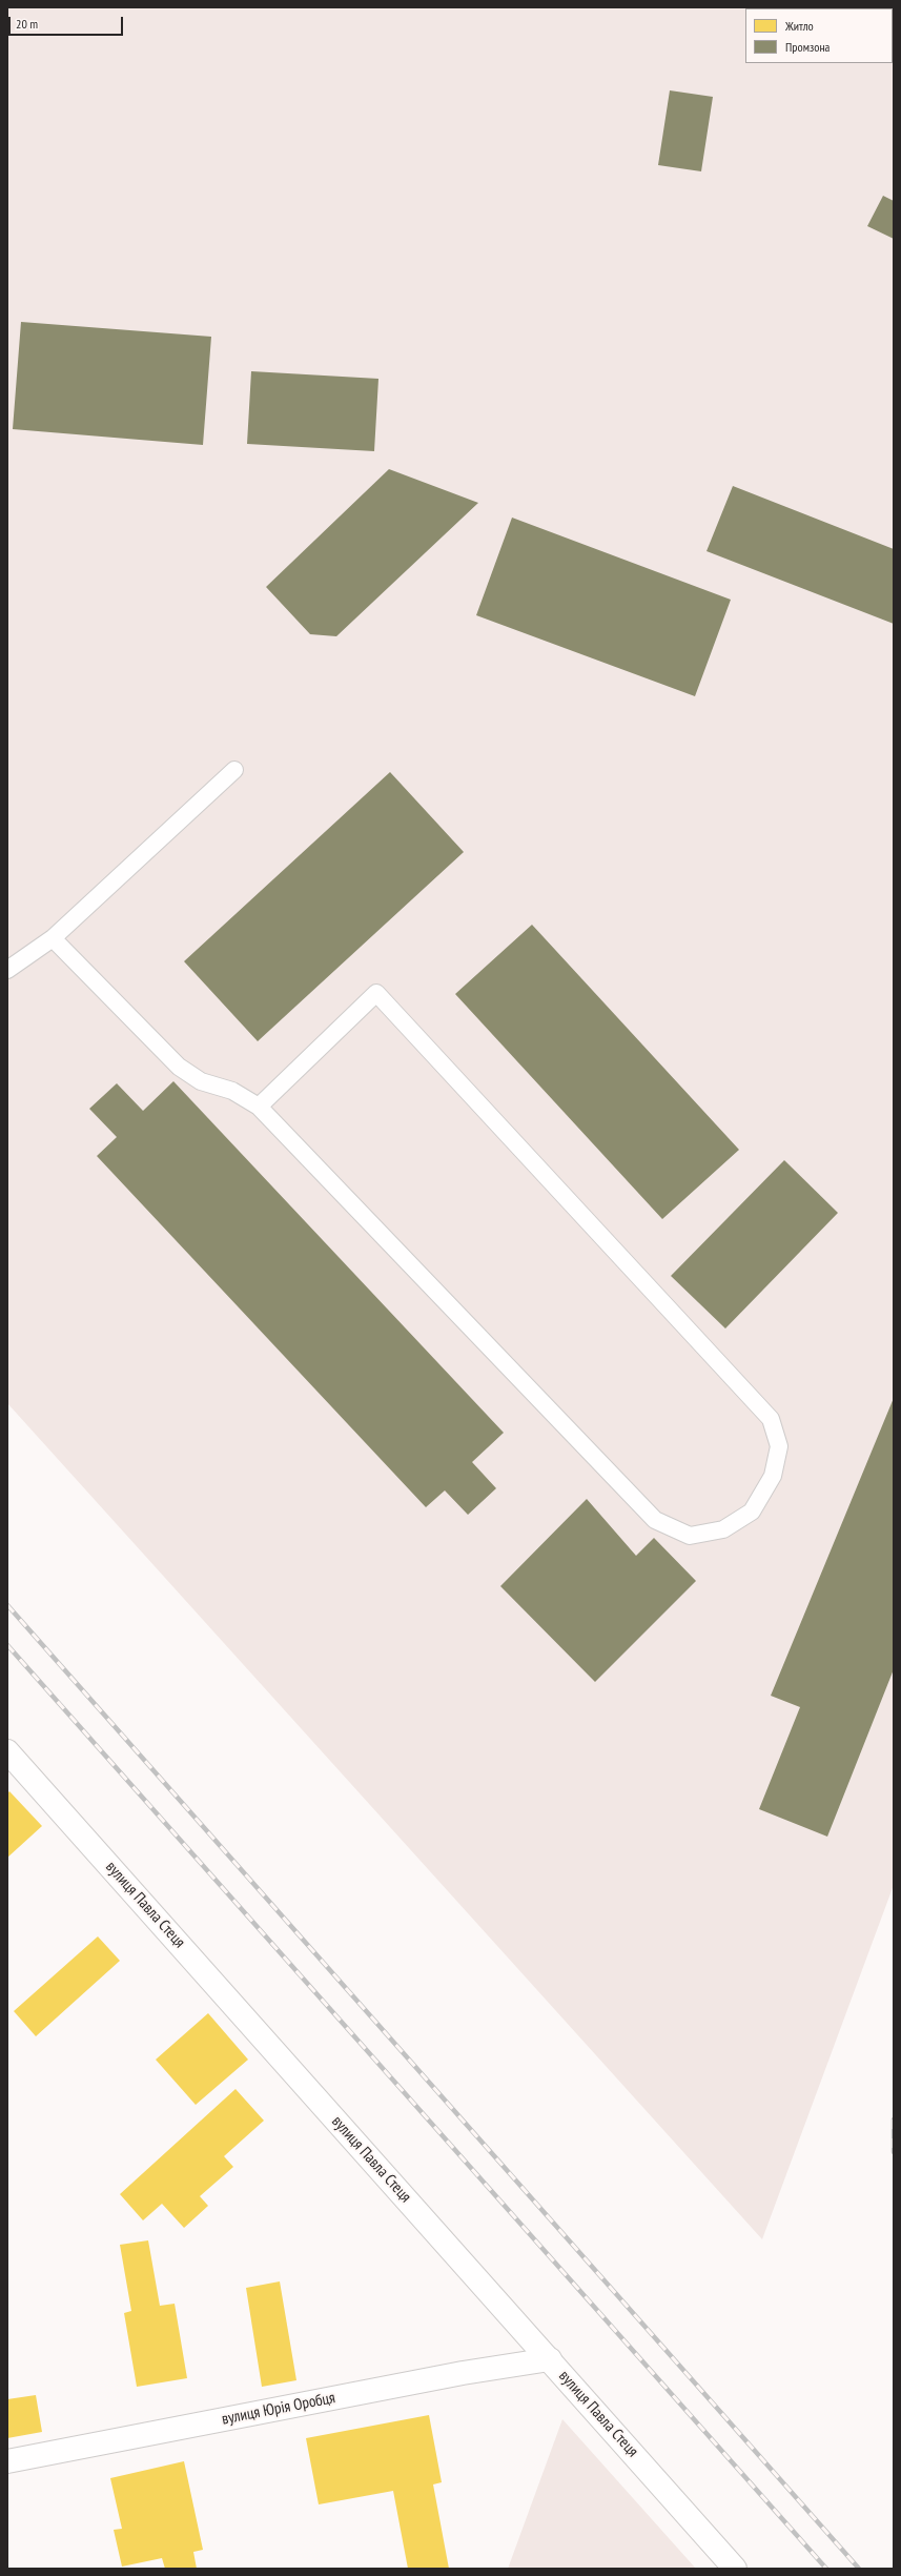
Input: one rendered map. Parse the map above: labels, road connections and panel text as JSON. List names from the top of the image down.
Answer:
{
  "streets": {
    "street": ["вулиця Павла Стеця", "вулиця Юрія Оробця"]
  },
  "crossings": [
    ["вулиця Павла Стеця", "вулиця Юрія Оробця"]
  ],
  "legend": ["Житло", "Промзона"],
  "scale_bar": "20 m"
}
